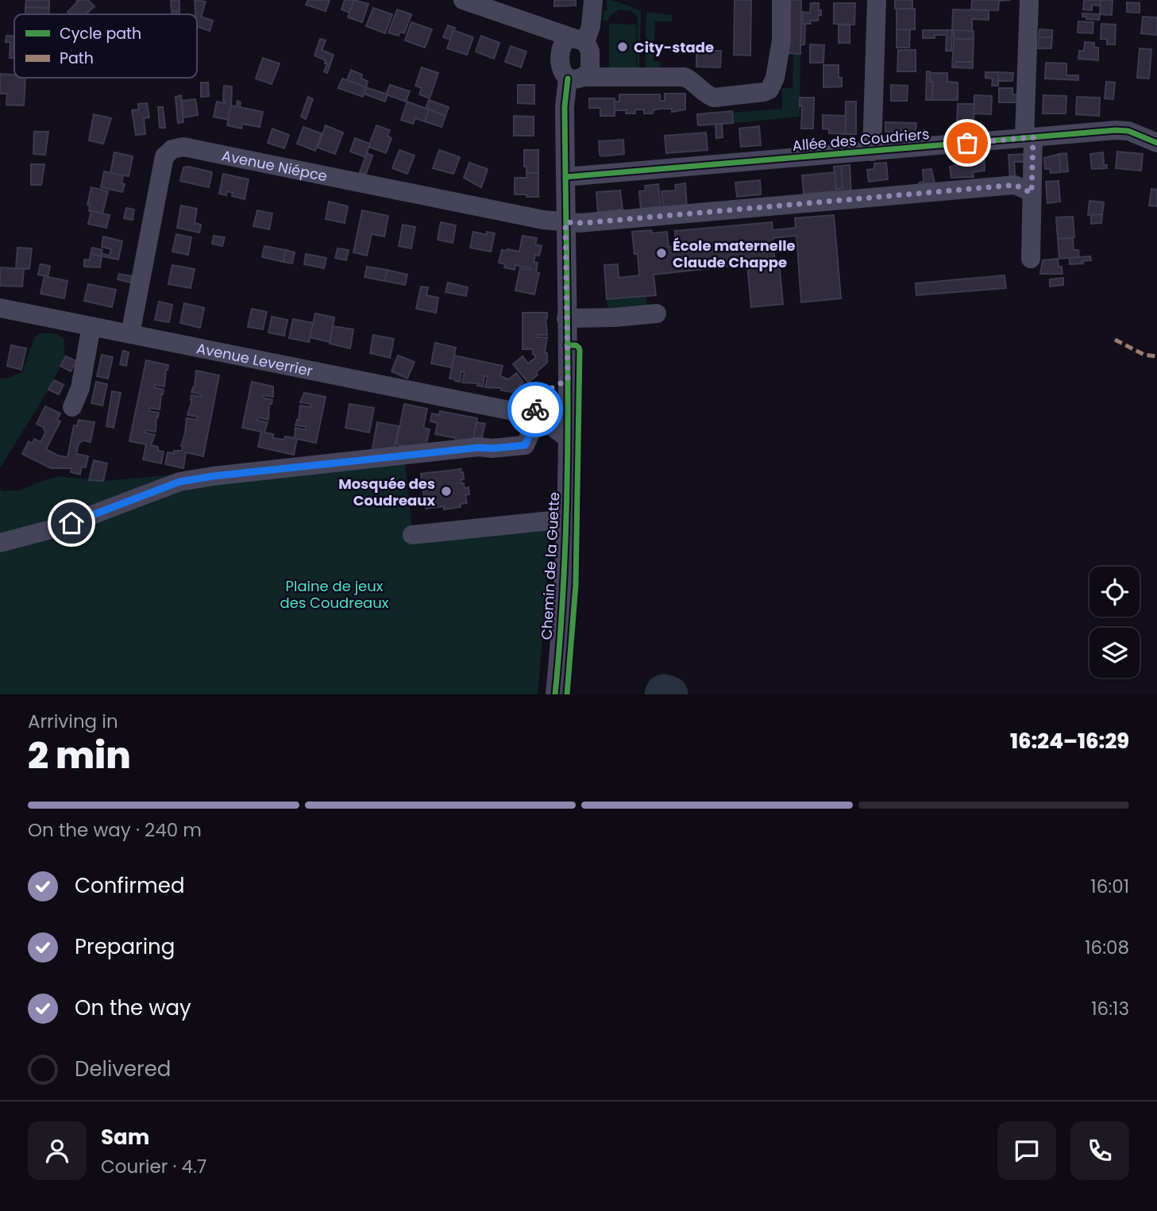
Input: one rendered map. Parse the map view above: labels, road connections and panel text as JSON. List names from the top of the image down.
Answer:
{
  "streets": {
    "street": [
      "Allée des Coudriers",
      "Avenue Niépce",
      "Avenue Leverrier",
      "Chemin de la Guette"
    ]
  },
  "crossings": [
    ["Allée des Coudriers", "Chemin de la Guette"],
    ["Avenue Niépce", "Avenue Leverrier"],
    ["Avenue Niépce", "Chemin de la Guette"],
    ["Avenue Leverrier", "Chemin de la Guette"]
  ],
  "parks": ["Plaine de jeux des Coudreaux"],
  "places": ["City-stade", "École maternelle Claude Chappe", "Mosquée des Coudreaux"],
  "legend": ["Cycle path", "Path"],
  "page": {
    "heading": ["2 min", "Arriving in", "16:24–16:29"],
    "panel": ["Sam", "Courier · 4.7"],
    "bar": "On the way · 240 m",
    "list": [
      ["Confirmed", "16:01"],
      ["Preparing", "16:08"],
      ["On the way", "16:13"],
      "Delivered"
    ]
  }
}
